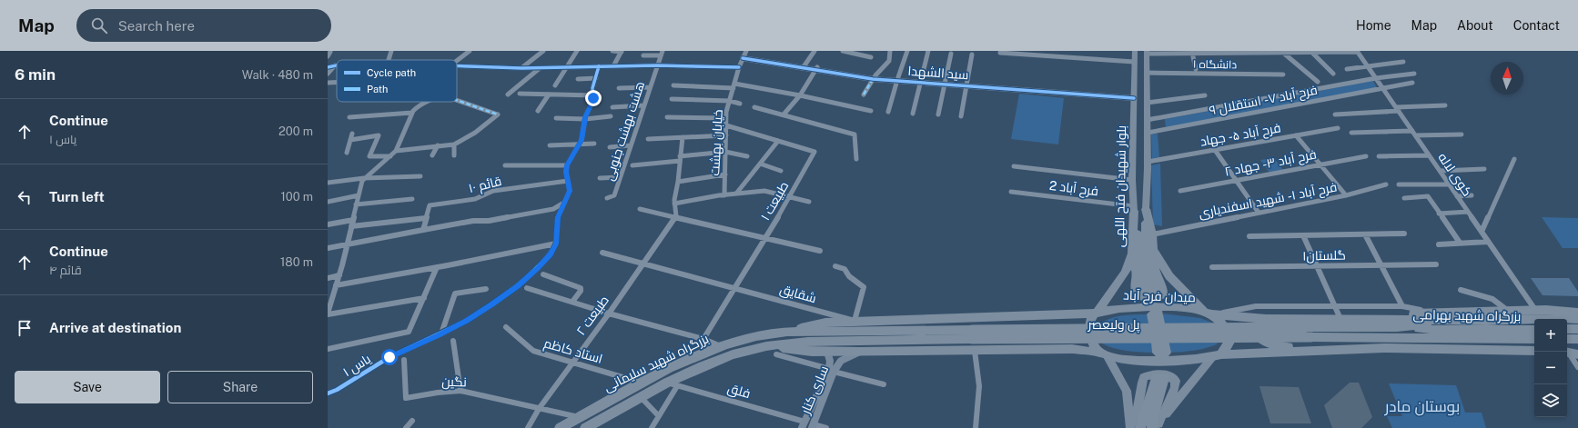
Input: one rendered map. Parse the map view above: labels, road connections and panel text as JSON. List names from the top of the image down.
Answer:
{
  "streets": {
    "highway": [
      "بلوار شهیدان فتح اللهی",
      "میدان فرح آباد",
      "بزرگراه شهید بهرامی",
      "پل ولیعصر",
      "بزرگراه شهید سلیمانی"
    ],
    "main road": ["ساری کنار"],
    "street": [
      "دانشگاه ۱",
      "سید الشهدا",
      "فرح آباد ۷ - استقلال ۹",
      "هشت بهشت جنوبی",
      "فرح آباد ۵ - جهاد",
      "خیابان بهشت",
      "فرح آباد ۳ - جهاد ۲",
      "کوی لاله",
      "قائم ۱۰",
      "فرح آباد 2",
      "فرح آباد ۱ - شهید اسفندیاری",
      "طبیعت ۱",
      "گلستان۱",
      "شقایق",
      "طبیعت ۲",
      "استاد کاظم",
      "یاس ۱",
      "نگین",
      "فلق"
    ]
  },
  "crossings": [
    ["دانشگاه ۱", "بلوار شهیدان فتح اللهی"],
    ["سید الشهدا", "خیابان بهشت"],
    ["سید الشهدا", "بلوار شهیدان فتح اللهی"],
    ["فرح آباد ۷ - استقلال ۹", "کوی لاله"],
    ["فرح آباد ۷ - استقلال ۹", "بلوار شهیدان فتح اللهی"],
    ["فرح آباد ۵ - جهاد", "بلوار شهیدان فتح اللهی"],
    ["خیابان بهشت", "طبیعت ۱"],
    ["بلوار شهیدان فتح اللهی", "فرح آباد 2"],
    ["بلوار شهیدان فتح اللهی", "فرح آباد ۱ - شهید اسفندیاری"],
    ["بلوار شهیدان فتح اللهی", "میدان فرح آباد"],
    ["طبیعت ۱", "شقایق"],
    ["شقایق", "میدان فرح آباد"],
    ["شقایق", "طبیعت ۲"],
    ["میدان فرح آباد", "بزرگراه شهید سلیمانی"],
    ["طبیعت ۲", "استاد کاظم"],
    ["طبیعت ۲", "نگین"],
    ["بزرگراه شهید بهرامی", "پل ولیعصر"],
    ["پل ولیعصر", "بزرگراه شهید سلیمانی"],
    ["استاد کاظم", "بزرگراه شهید سلیمانی"],
    ["بزرگراه شهید سلیمانی", "نگین"],
    ["بزرگراه شهید سلیمانی", "فلق"],
    ["ساری کنار", "فلق"]
  ],
  "parks": ["بوستان مادر"],
  "legend": ["Cycle path", "Path"],
  "north": "top",
  "page": {
    "header": "Map",
    "search": "Search here",
    "nav": [
      "Home",
      "Map",
      "About",
      "Contact"
    ],
    "heading": ["6 min", "Walk · 480 m"],
    "list": [
      ["Continue", "یاس ۱", "200 m"],
      ["Turn left", "100 m"],
      ["Continue", "قائم ۴", "180 m"],
      "Arrive at destination"
    ],
    "map_buttons": ["+", "−"],
    "buttons": ["Save", "Share"]
  }
}
